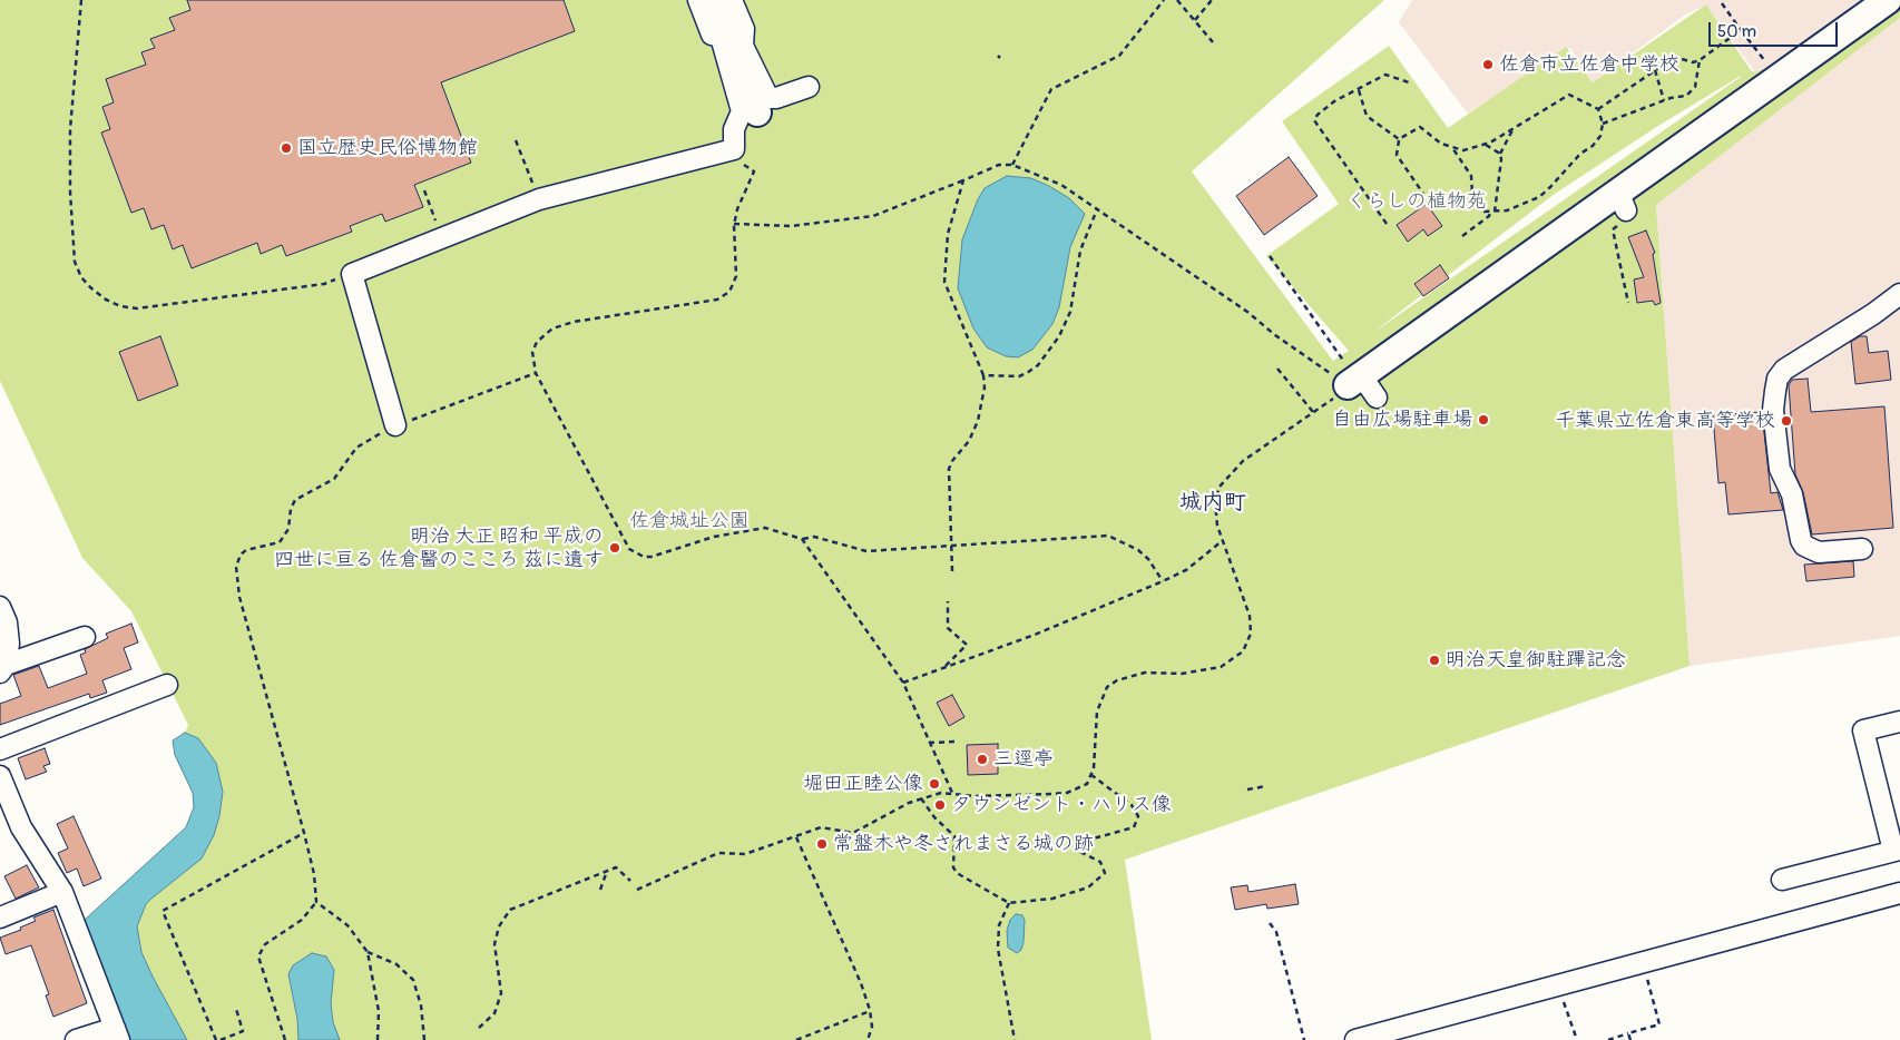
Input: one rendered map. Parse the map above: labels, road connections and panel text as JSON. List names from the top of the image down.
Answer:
{
  "districts": ["城内町"],
  "parks": ["くらしの植物苑", "佐倉城址公園"],
  "places": [
    "佐倉市立佐倉中学校",
    "国立歴史民俗博物館",
    "自由広場駐車場",
    "千葉県立佐倉東高等学校",
    "明治 大正 昭和 平成の 四世に亘る 佐倉醫のこころ 茲に遺す",
    "明治天皇御駐蹕記念",
    "三逕亭",
    "堀田正睦公像",
    "タウンゼント・ハリス像",
    "常盤木や冬されまさる城の跡"
  ],
  "scale_bar": "50 m"
}
